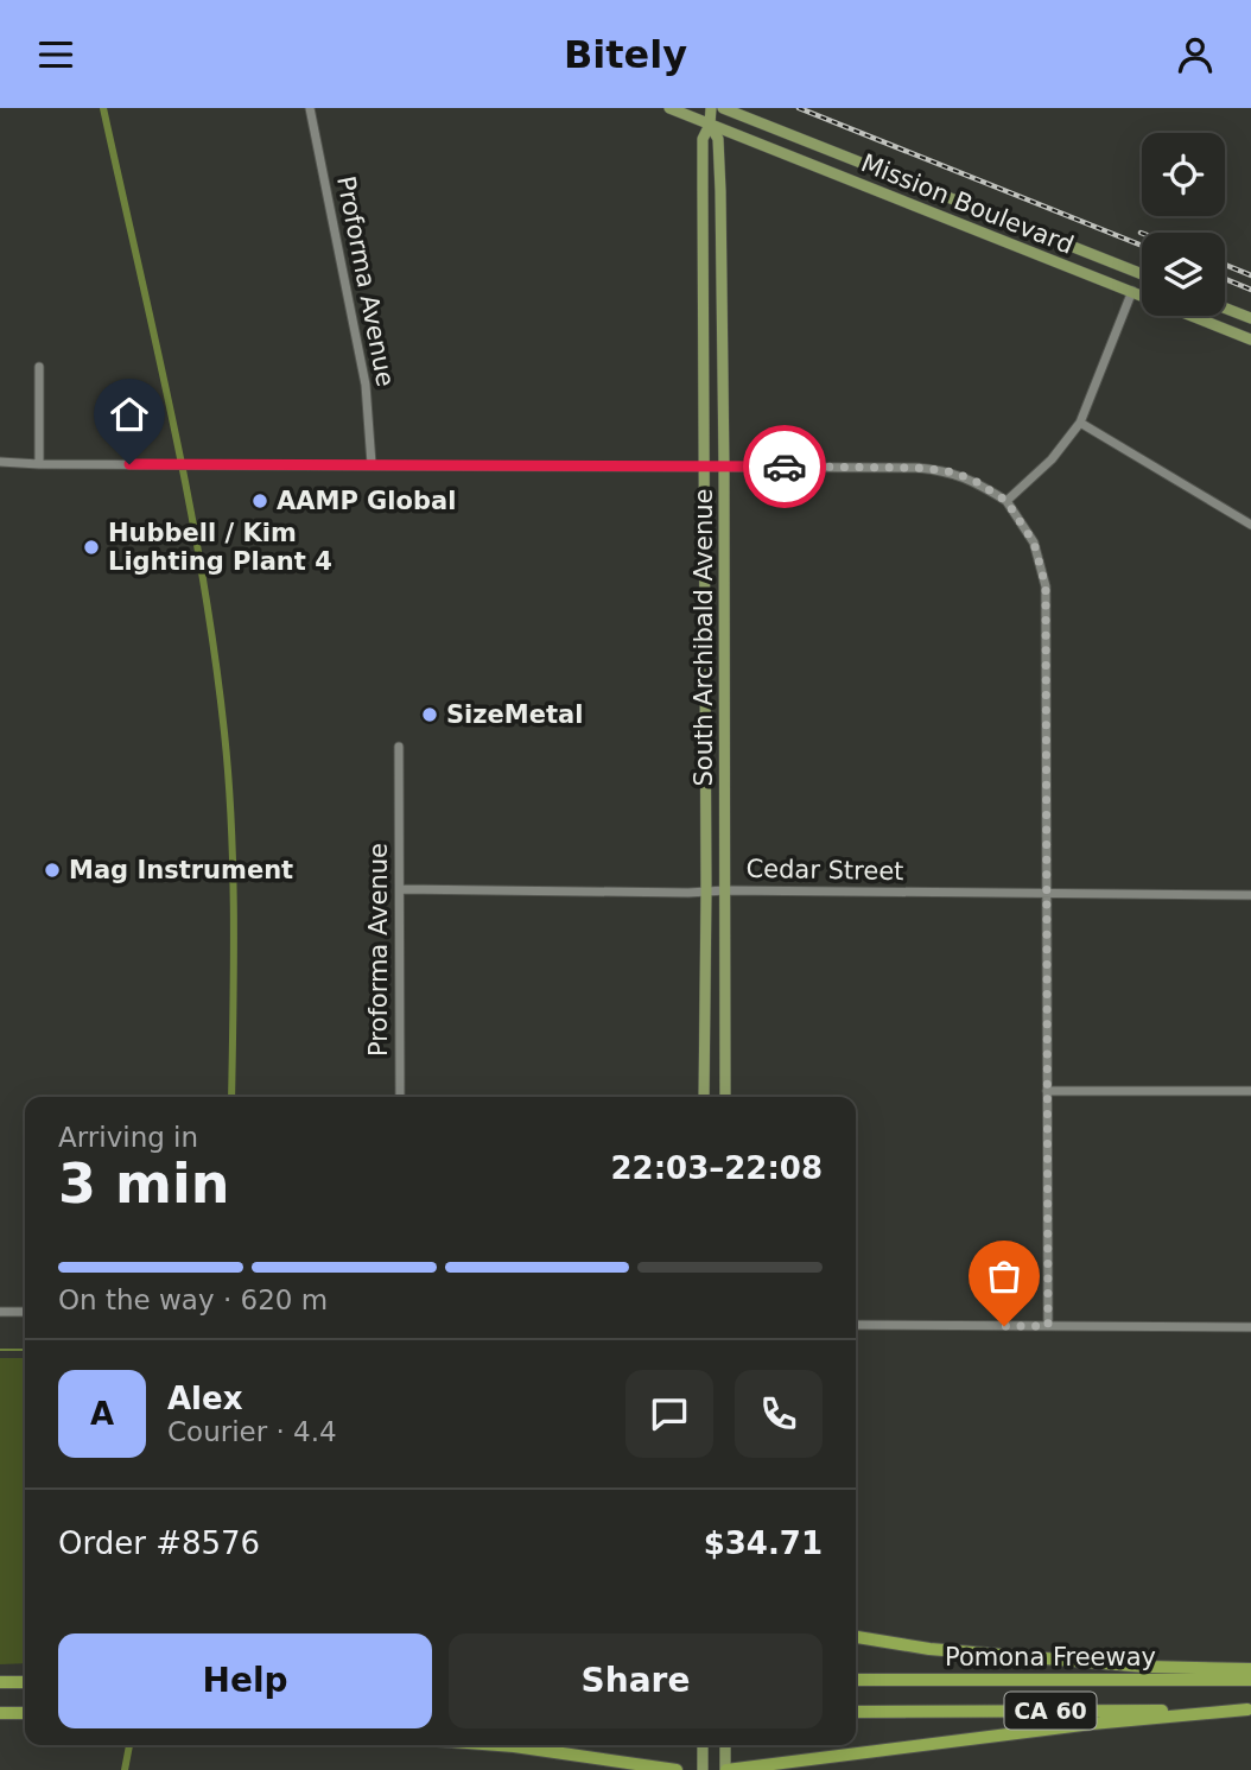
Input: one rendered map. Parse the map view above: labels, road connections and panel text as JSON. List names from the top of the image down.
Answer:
{
  "streets": {
    "highway": ["Pomona Freeway", "CA 60"],
    "main road": ["Mission Boulevard", "South Archibald Avenue"],
    "street": ["Proforma Avenue", "Cedar Street"]
  },
  "crossings": [
    ["Mission Boulevard", "South Archibald Avenue"],
    ["Proforma Avenue", "Cedar Street"],
    ["South Archibald Avenue", "Cedar Street"]
  ],
  "places": [
    "AAMP Global",
    "Hubbell / Kim Lighting Plant 4",
    "SizeMetal",
    "Mag Instrument"
  ],
  "page": {
    "header": "Bitely",
    "heading": ["3 min", "Arriving in", "22:03–22:08"],
    "panel": [
      "Alex",
      "Courier · 4.4",
      "Order #8576",
      "$34.71"
    ],
    "bar": "On the way · 620 m",
    "round": "A",
    "buttons": ["Help", "Share"]
  }
}
